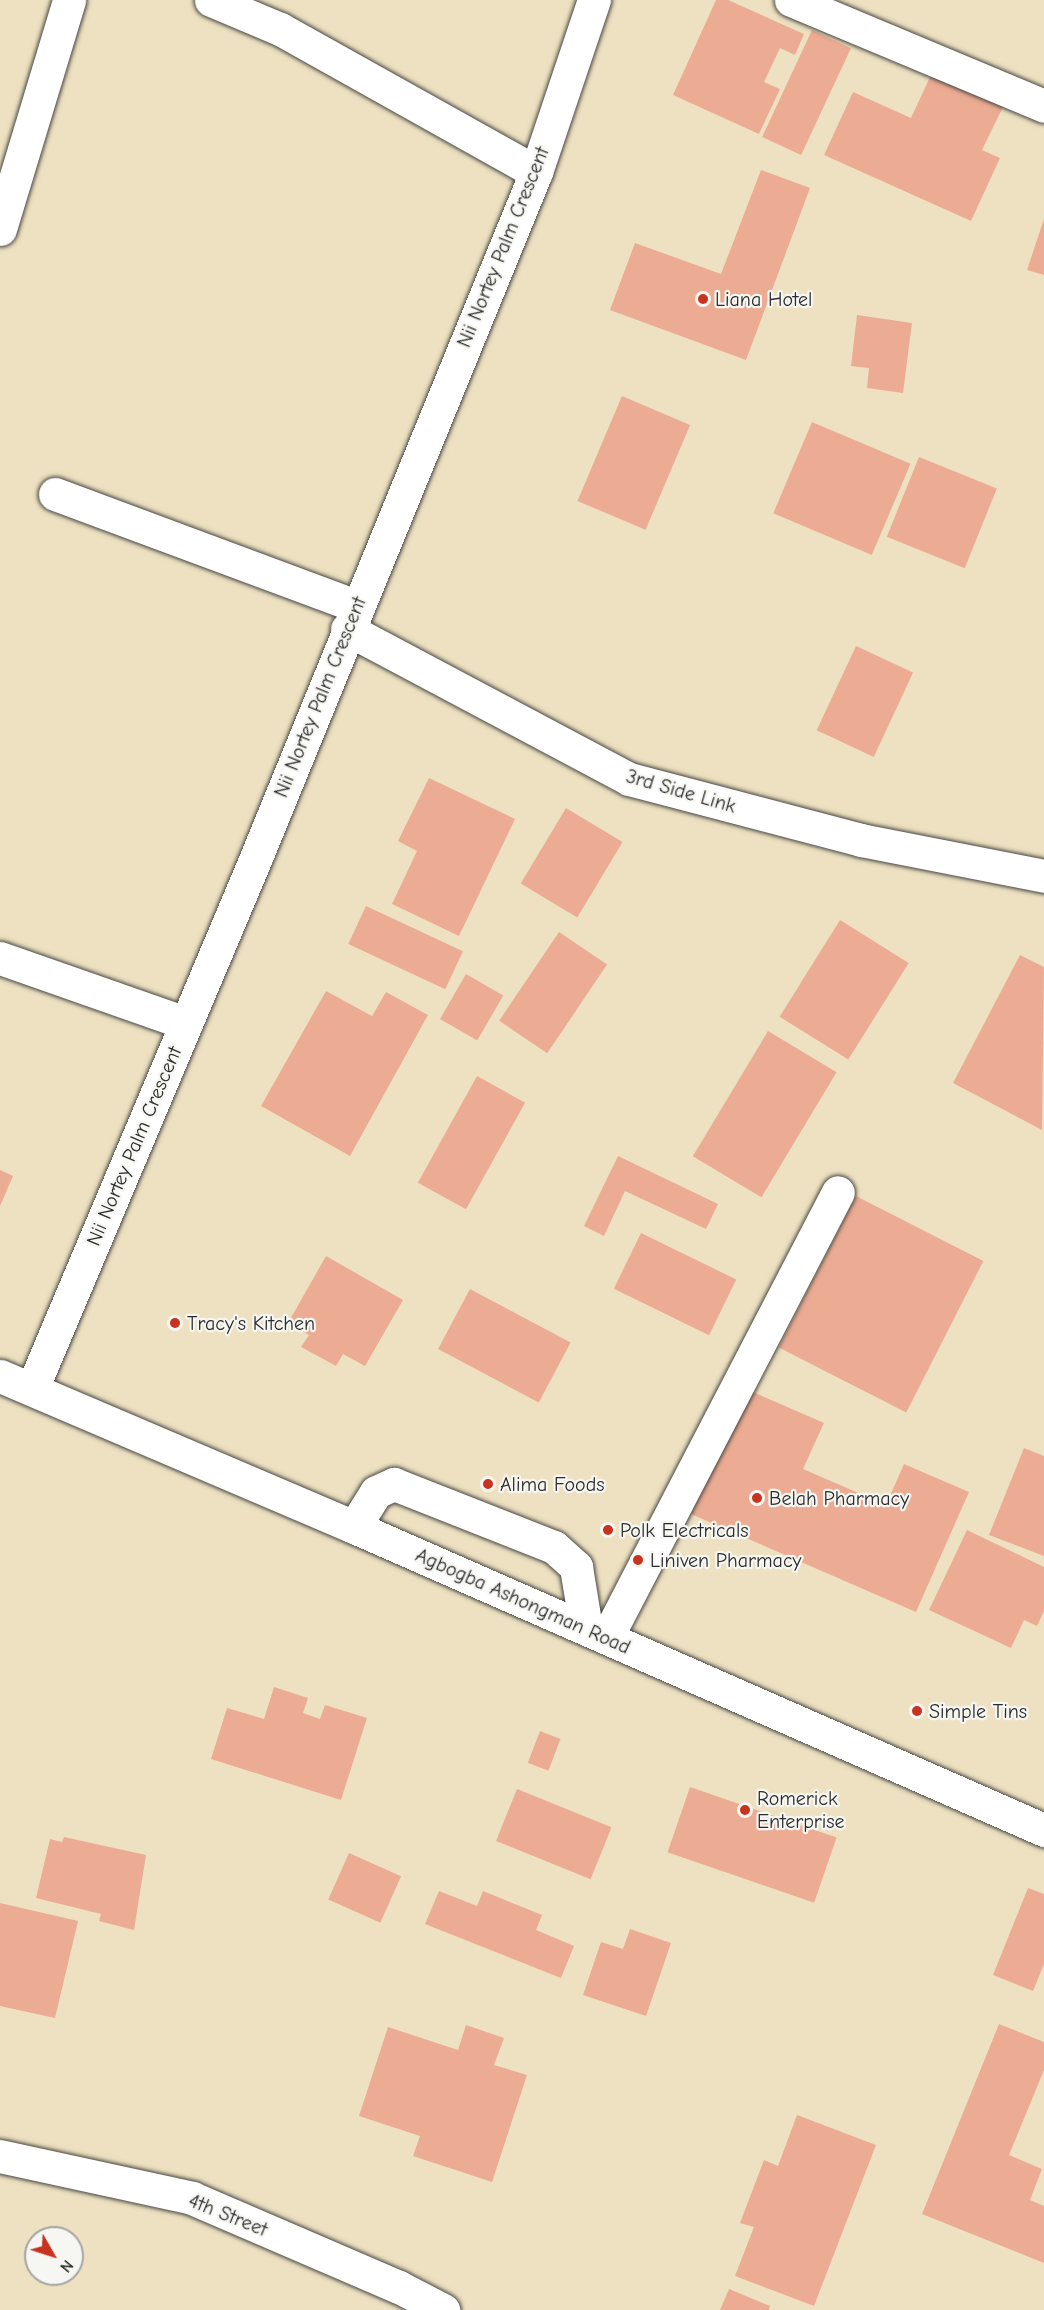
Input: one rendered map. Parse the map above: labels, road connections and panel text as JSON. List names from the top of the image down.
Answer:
{
  "streets": {
    "street": [
      "Nii Nortey Palm Crescent",
      "3rd Side Link",
      "Agbogba Ashongman Road",
      "4th Street"
    ]
  },
  "crossings": [
    ["Nii Nortey Palm Crescent", "3rd Side Link"],
    ["Nii Nortey Palm Crescent", "Agbogba Ashongman Road"]
  ],
  "places": [
    "Liana Hotel",
    "Tracy's Kitchen",
    "Alima Foods",
    "Belah Pharmacy",
    "Polk Electricals",
    "Liniven Pharmacy",
    "Simple Tins",
    "Romerick Enterprise"
  ],
  "north": "bottom right"
}
